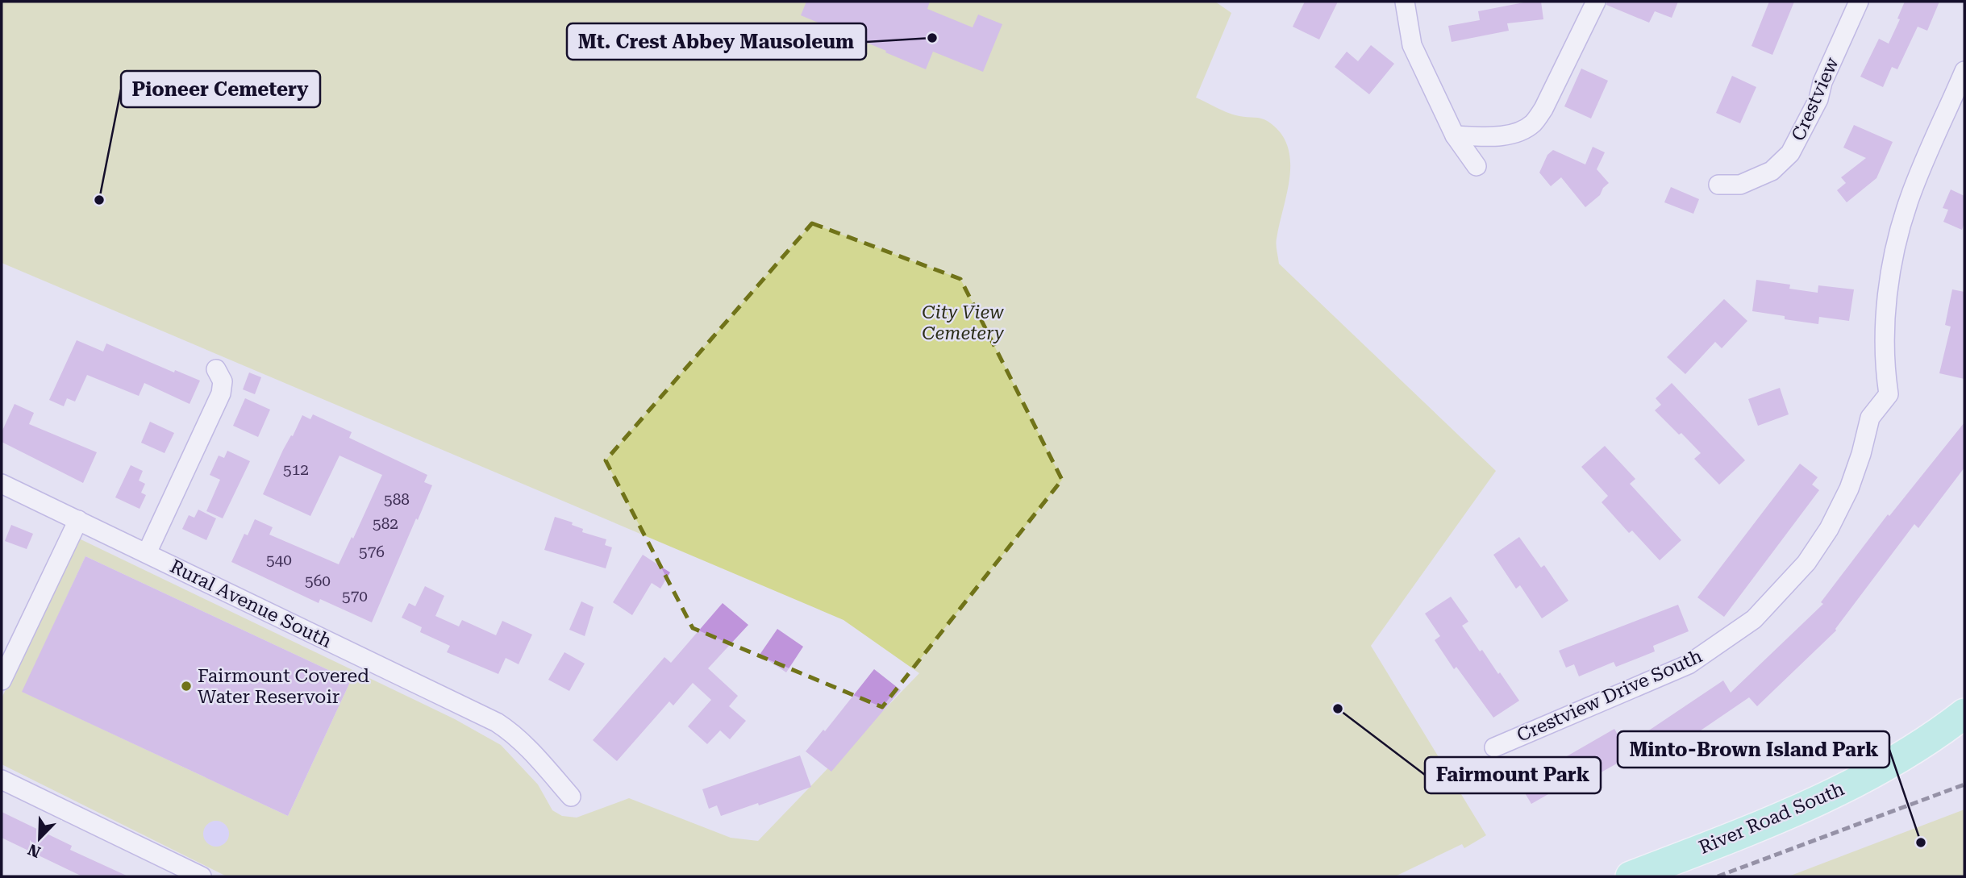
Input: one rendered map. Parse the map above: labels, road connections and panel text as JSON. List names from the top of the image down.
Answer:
{
  "streets": {
    "main road": ["River Road South"],
    "street": ["Crestview", "Rural Avenue South", "Crestview Drive South"]
  },
  "parks": ["City View Cemetery"],
  "places": [
    "Mt. Crest Abbey Mausoleum",
    "Pioneer Cemetery",
    "Fairmount Covered Water Reservoir",
    "Fairmount Park",
    "Minto-Brown Island Park"
  ],
  "house_numbers": [
    "512",
    "588",
    "582",
    "576",
    "540",
    "560",
    "570"
  ],
  "north": "bottom left"
}
